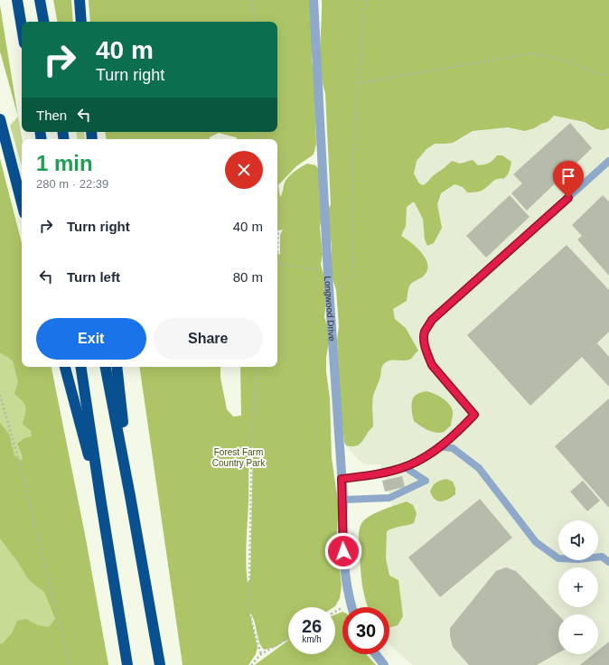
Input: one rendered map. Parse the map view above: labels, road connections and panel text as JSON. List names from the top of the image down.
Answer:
{
  "streets": {
    "street": ["Longwood Drive"]
  },
  "parks": ["Forest Farm Country Park"],
  "page": {
    "turn": ["40 m", "Turn right"],
    "then": "Then",
    "heading": ["1 min", "280 m · 22:39"],
    "list": [
      {
        "name": "Turn right",
        "value": "40 m"
      },
      {
        "name": "Turn left",
        "value": "80 m"
      }
    ],
    "buttons": ["Exit", "Share"],
    "map_buttons": ["+", "−"],
    "speed": "26 km/h",
    "limit": "30"
  }
}
